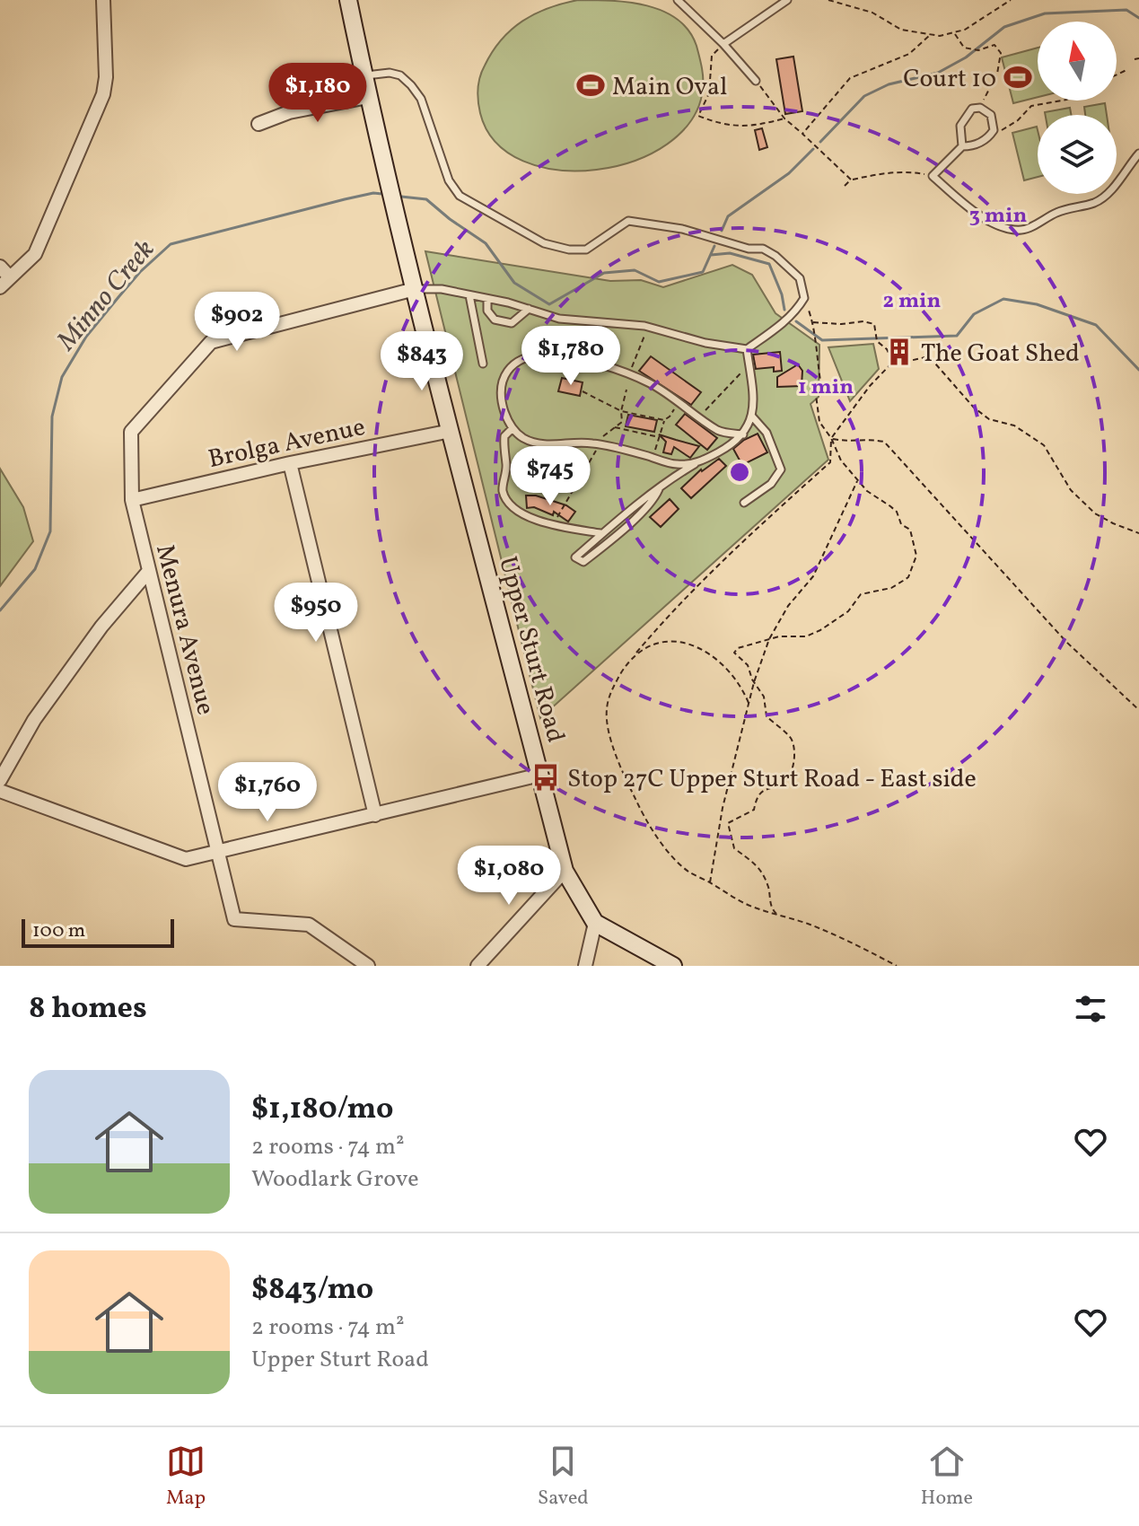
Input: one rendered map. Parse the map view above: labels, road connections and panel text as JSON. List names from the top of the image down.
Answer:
{
  "streets": {
    "main road": ["Upper Sturt Road"],
    "street": ["Brolga Avenue", "Menura Avenue"]
  },
  "crossings": [
    ["Brolga Avenue", "Menura Avenue"],
    ["Brolga Avenue", "Upper Sturt Road"],
    ["Menura Avenue", "Upper Sturt Road"]
  ],
  "water": ["Minno Creek"],
  "places": {
    "sports": ["Court 10", "Main Oval"],
    "building": ["The Goat Shed"],
    "bus stop": ["Stop 27C Upper Sturt Road - East side"]
  },
  "scale_bar": "100 m",
  "north": "top",
  "page": {
    "price": [
      "$1,180",
      "$902",
      "$1,780",
      "$843",
      "$745",
      "$950",
      "$1,760",
      "$1,080"
    ],
    "scale": "100 m",
    "heading": "8 homes",
    "list": [
      {
        "name": "$1,180/mo",
        "note": "2 rooms · 74 m² · Woodlark Grove"
      },
      {
        "name": "$843/mo",
        "note": "2 rooms · 74 m² · Upper Sturt Road"
      }
    ],
    "tabs": ["Map", "Saved", "Home"]
  },
  "rings": ["3 min", "2 min", "1 min"]
}
